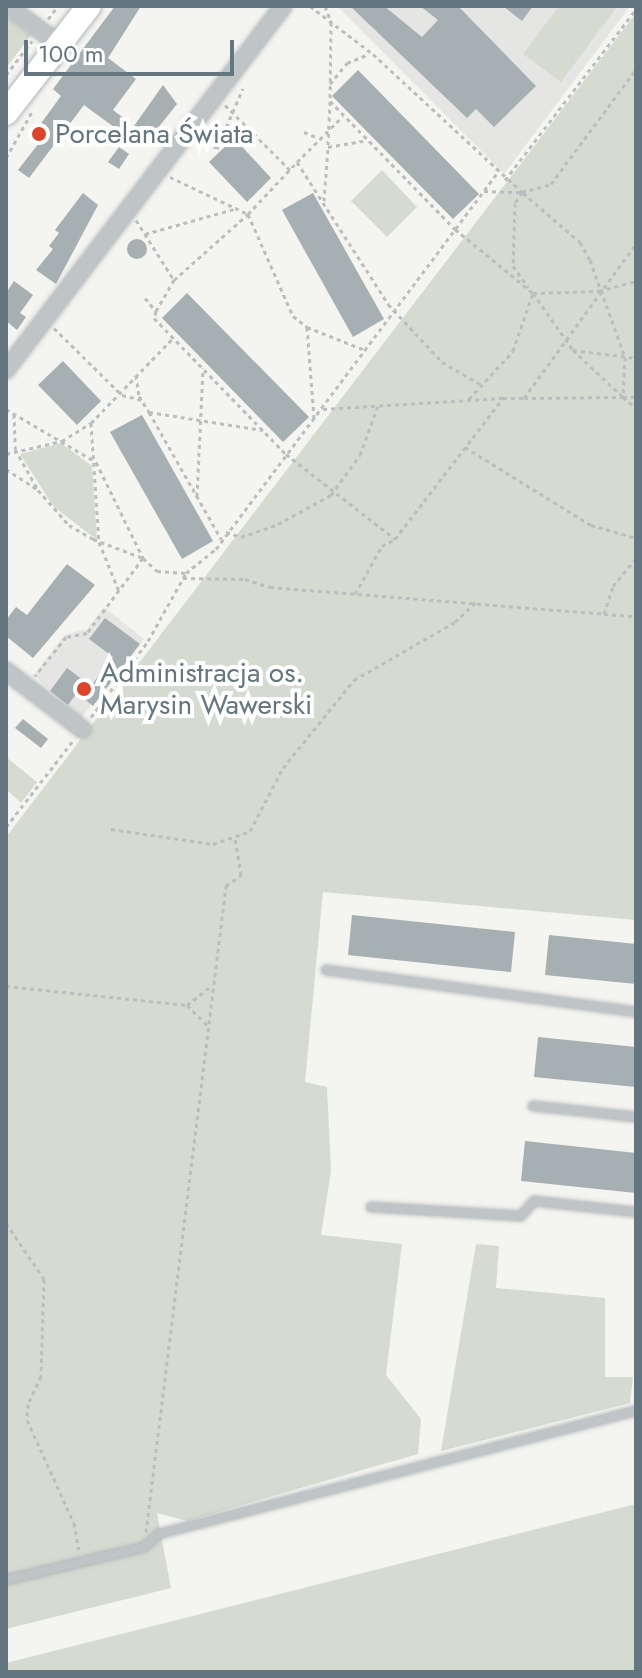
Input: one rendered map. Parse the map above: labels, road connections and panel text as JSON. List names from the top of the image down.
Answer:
{
  "places": ["Porcelana Świata", "Administracja os. Marysin Wawerski"],
  "scale_bar": "100 m"
}
